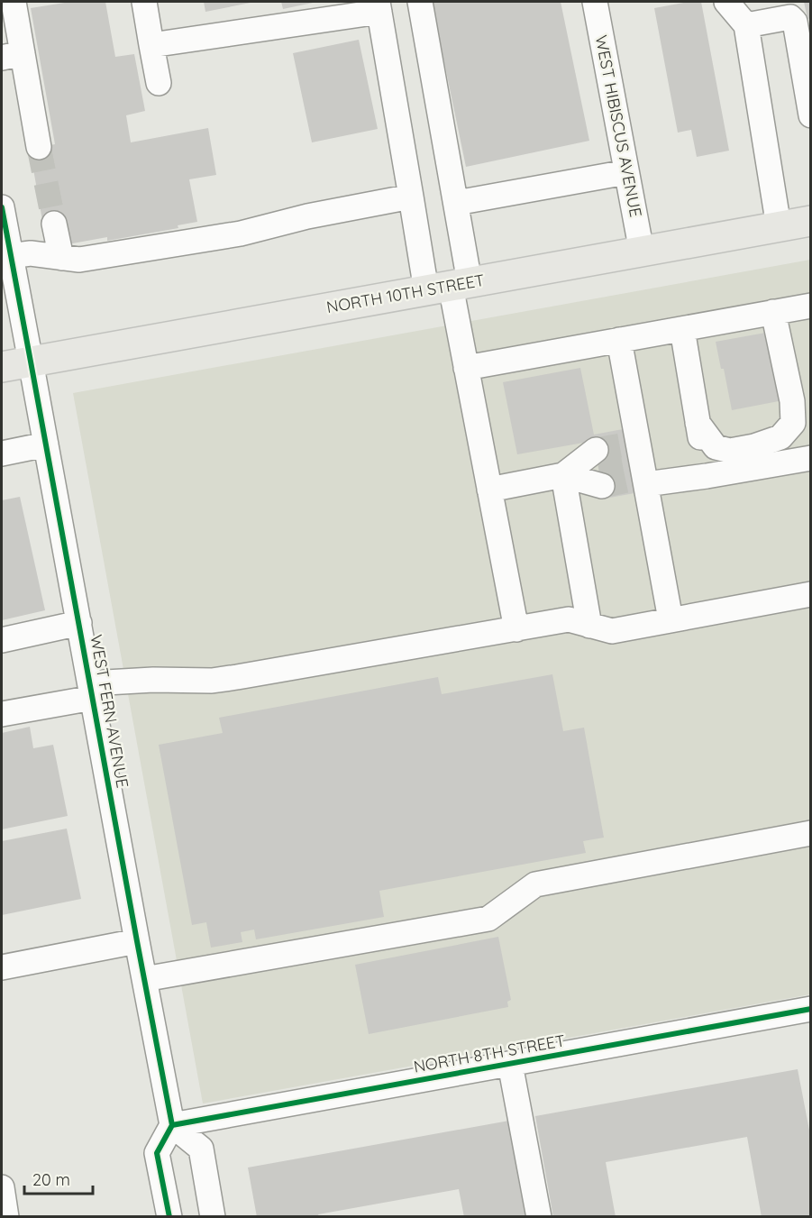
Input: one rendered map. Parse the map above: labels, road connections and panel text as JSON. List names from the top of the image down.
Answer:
{
  "streets": {
    "main road": ["NORTH 10TH STREET"],
    "street": ["WEST HIBISCUS AVENUE", "WEST FERN AVENUE", "NORTH 8TH STREET"]
  },
  "crossings": [
    ["WEST HIBISCUS AVENUE", "NORTH 10TH STREET"],
    ["NORTH 10TH STREET", "WEST FERN AVENUE"],
    ["WEST FERN AVENUE", "NORTH 8TH STREET"]
  ],
  "scale_bar": "20 m"
}
